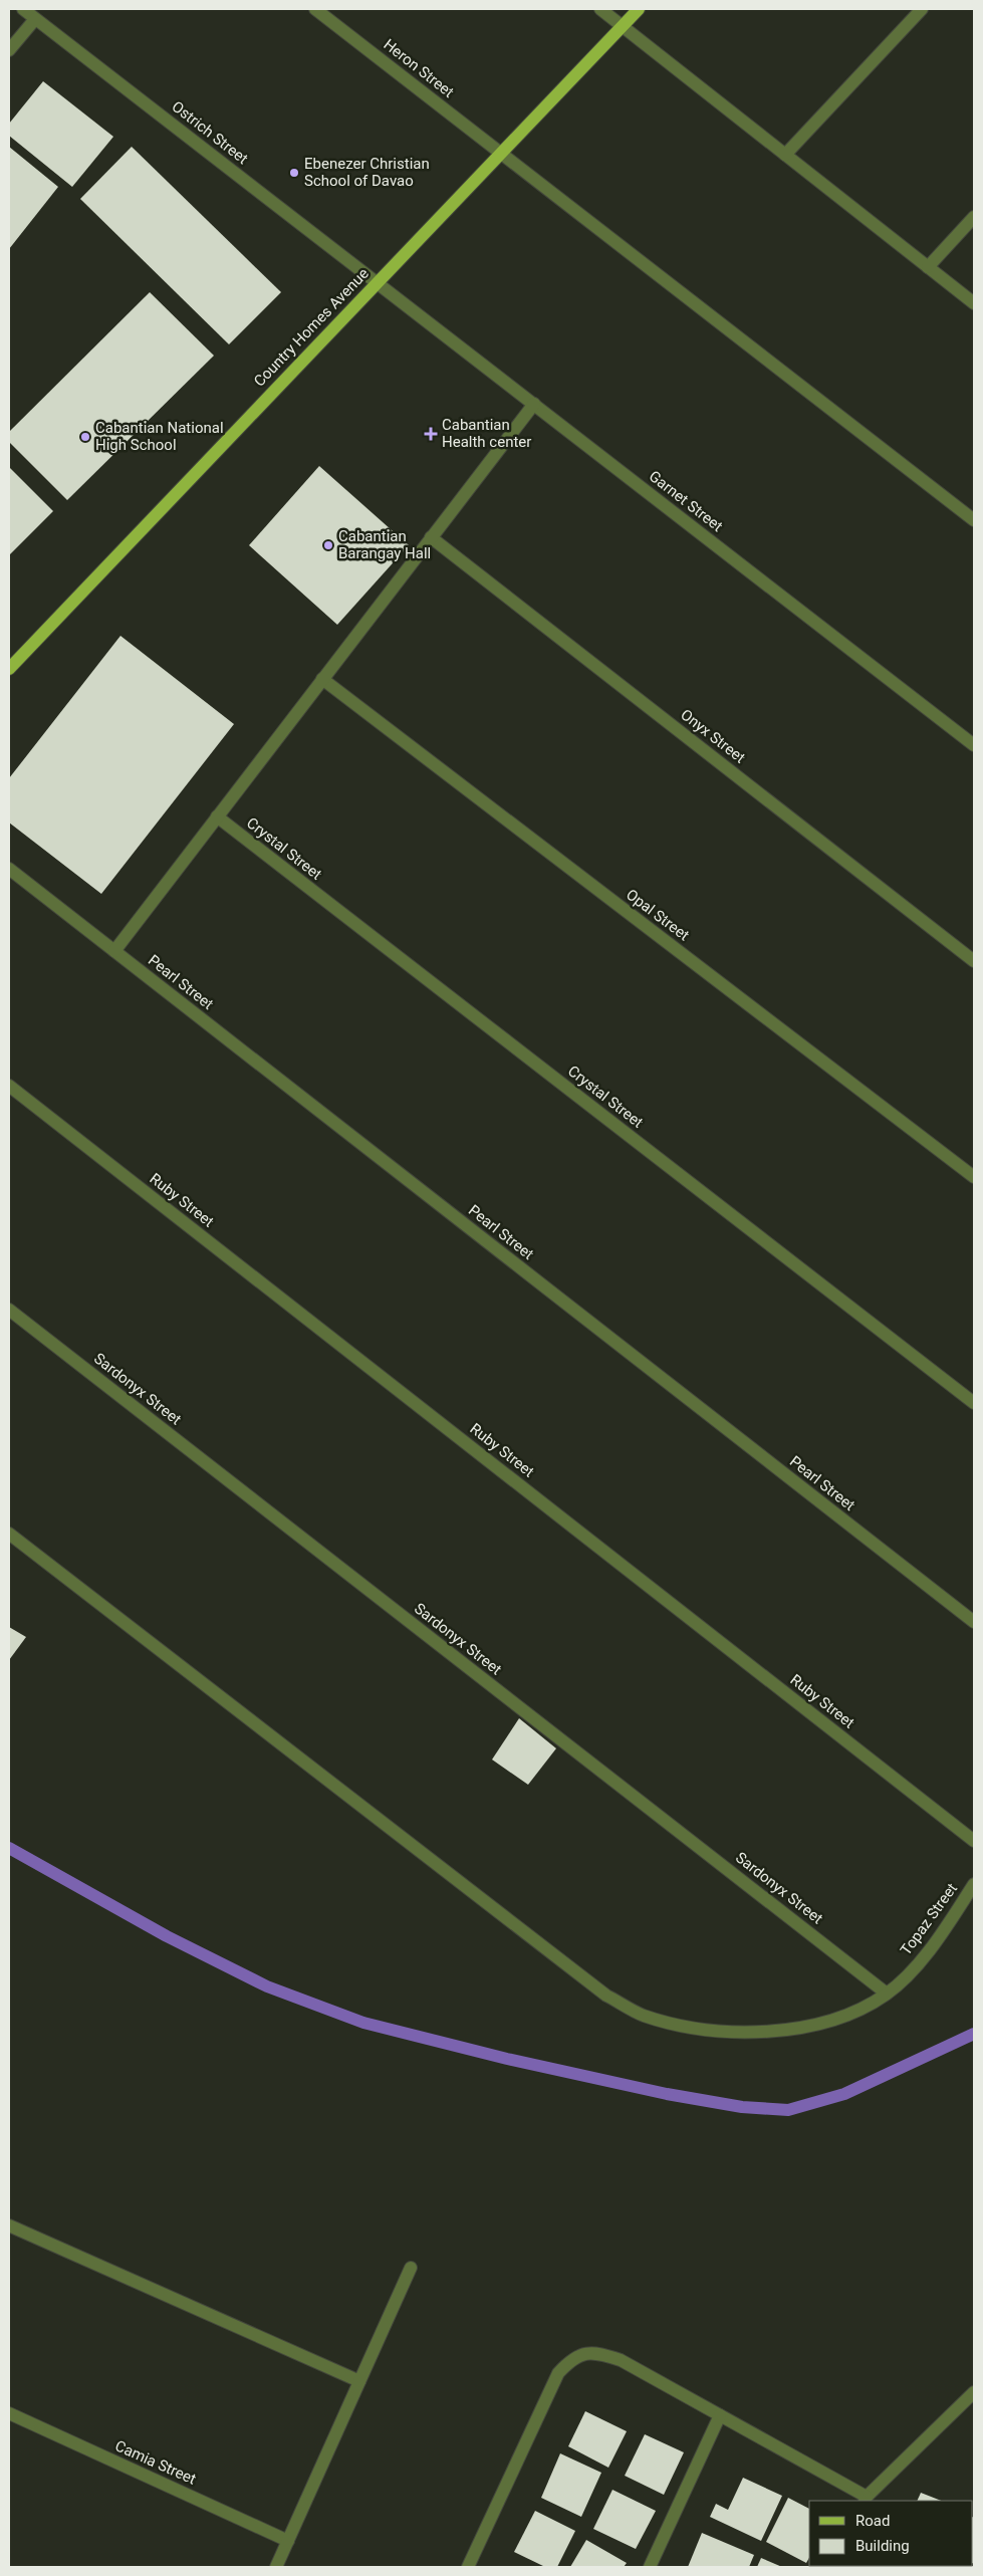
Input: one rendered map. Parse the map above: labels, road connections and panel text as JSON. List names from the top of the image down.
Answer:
{
  "streets": {
    "main road": ["Country Homes Avenue"],
    "street": [
      "Heron Street",
      "Ostrich Street",
      "Garnet Street",
      "Onyx Street",
      "Crystal Street",
      "Opal Street",
      "Pearl Street",
      "Ruby Street",
      "Sardonyx Street",
      "Topaz Street",
      "Camia Street"
    ]
  },
  "crossings": [
    ["Heron Street", "Country Homes Avenue"],
    ["Ostrich Street", "Country Homes Avenue"],
    ["Ostrich Street", "Garnet Street"],
    ["Country Homes Avenue", "Garnet Street"],
    ["Sardonyx Street", "Topaz Street"]
  ],
  "places": {
    "other": ["Ebenezer Christian School of Davao", "Cabantian National High School", "Cabantian Barangay Hall"],
    "health": ["Cabantian Health center"]
  },
  "legend": ["Road", "Building"]
}
